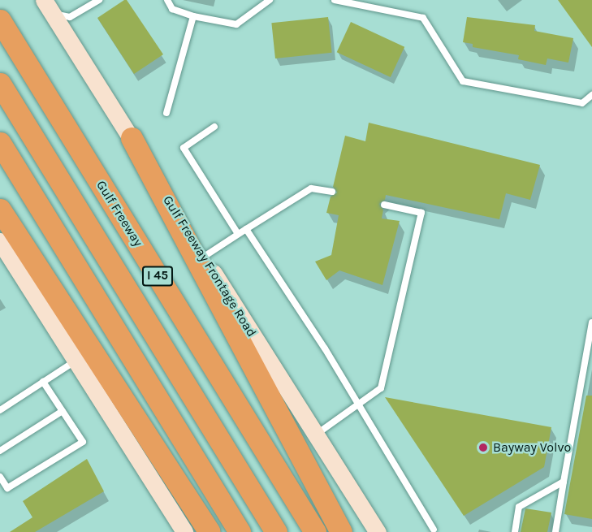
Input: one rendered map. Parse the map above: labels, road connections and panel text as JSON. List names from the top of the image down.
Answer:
{
  "streets": {
    "highway": ["Gulf Freeway", "I 45"],
    "main road": ["Gulf Freeway Frontage Road"]
  },
  "places": ["Bayway Volvo"]
}
